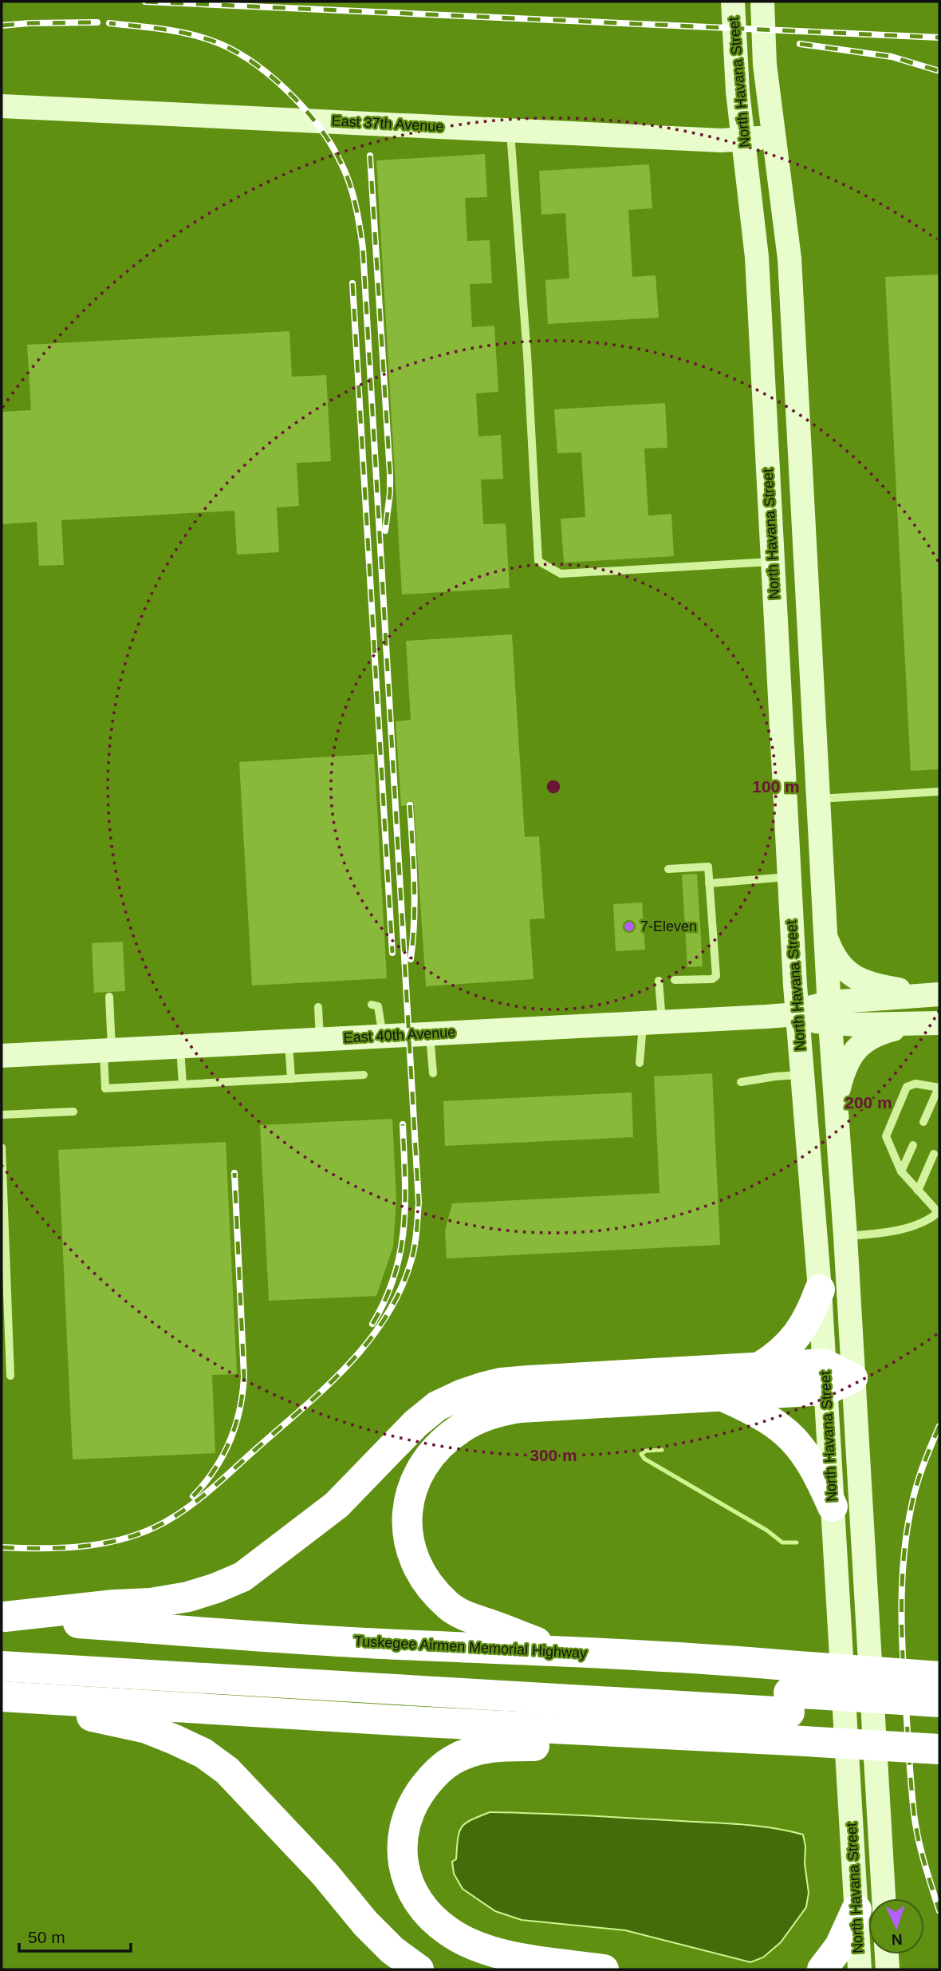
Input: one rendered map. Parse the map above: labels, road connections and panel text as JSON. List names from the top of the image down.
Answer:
{
  "streets": {
    "highway": ["Tuskegee Airmen Memorial Highway"],
    "main road": ["North Havana Street", "East 37th Avenue", "East 40th Avenue"]
  },
  "crossings": [
    ["North Havana Street", "East 37th Avenue"],
    ["North Havana Street", "East 40th Avenue"]
  ],
  "places": ["7-Eleven"],
  "scale_bar": "50 m",
  "north": "bottom",
  "rings": ["100 m", "200 m", "300 m"]
}
